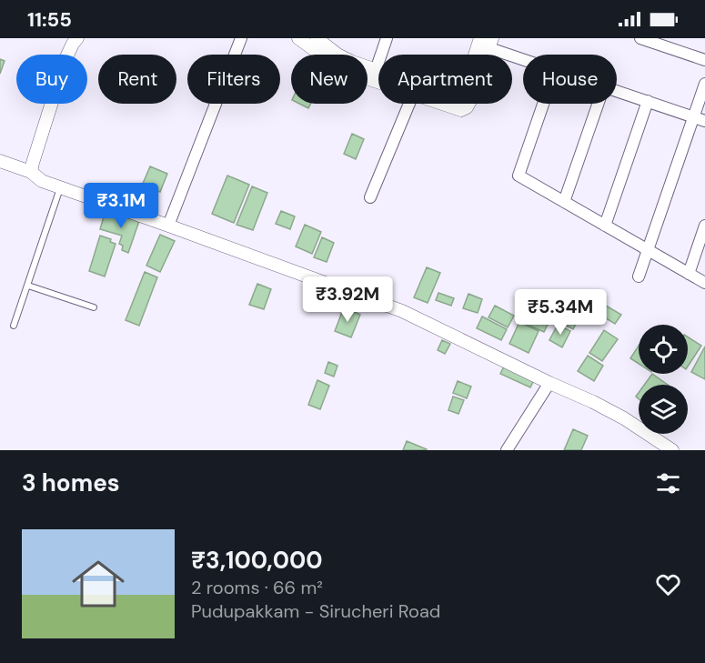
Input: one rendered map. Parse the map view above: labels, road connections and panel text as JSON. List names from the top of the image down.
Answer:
{
  "page": {
    "status": "11:55",
    "chip": [
      "Buy",
      "Rent",
      "Filters",
      "New",
      "Apartment",
      "House"
    ],
    "price": ["₹3.1M", "₹3.92M", "₹5.34M"],
    "heading": "3 homes",
    "list": [
      {
        "name": "₹3,100,000",
        "note": "2 rooms · 66 m² · Pudupakkam - Sirucheri Road"
      }
    ]
  }
}
